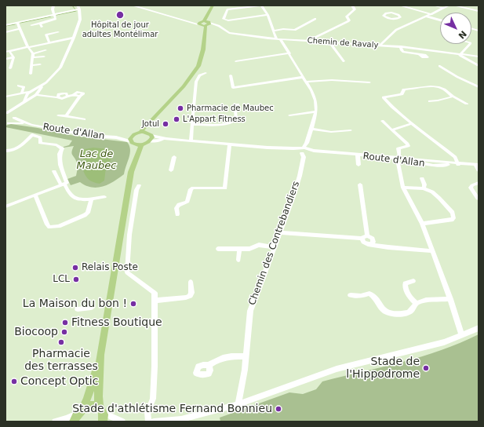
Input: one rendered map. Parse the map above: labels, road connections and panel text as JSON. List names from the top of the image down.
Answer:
{
  "streets": {
    "street": ["Chemin de Ravaly", "Route d'Allan", "Chemin des Contrebandiers"]
  },
  "crossings": [
    ["Chemin de Ravaly", "Chemin des Contrebandiers"],
    ["Route d'Allan", "Chemin des Contrebandiers"]
  ],
  "water": ["Lac de Maubec"],
  "places": [
    "Hôpital de jour adultes Montélimar",
    "Pharmacie de Maubec",
    "L'Appart Fitness",
    "Jotul",
    "Relais Poste",
    "LCL",
    "La Maison du bon !",
    "Fitness Boutique",
    "Biocoop",
    "Pharmacie des terrasses",
    "Stade de l'Hippodrome",
    "Concept Optic",
    "Stade d'athlétisme Fernand Bonnieu"
  ],
  "north": "bottom right"
}
